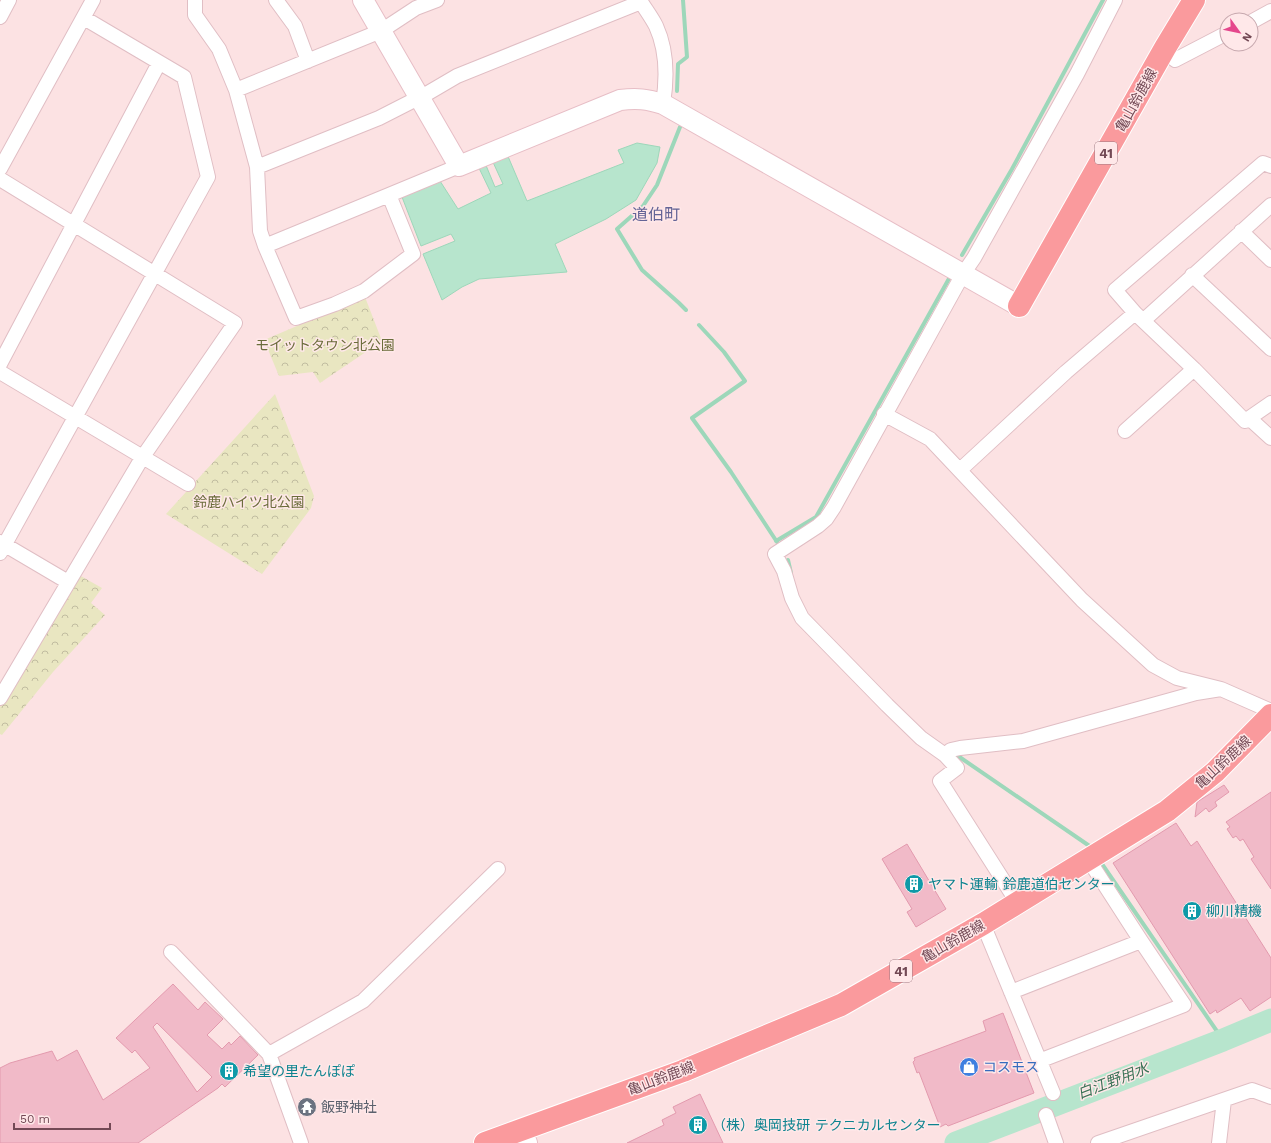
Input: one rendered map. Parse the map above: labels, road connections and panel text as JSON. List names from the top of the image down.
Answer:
{
  "streets": {
    "main road": ["亀山鈴鹿線", "41"]
  },
  "districts": ["道伯町"],
  "water": ["白江野用水"],
  "parks": ["モイットタウン北公園", "鈴鹿ハイツ北公園"],
  "places": {
    "building": [
      "ヤマト運輸 鈴鹿道伯センター",
      "柳川精機",
      "希望の里たんぽぽ",
      "（株）奥岡技研 テクニカルセンター"
    ],
    "shop": ["コスモス"],
    "temple": ["飯野神社"]
  },
  "scale_bar": "50 m",
  "north": "bottom right"
}
